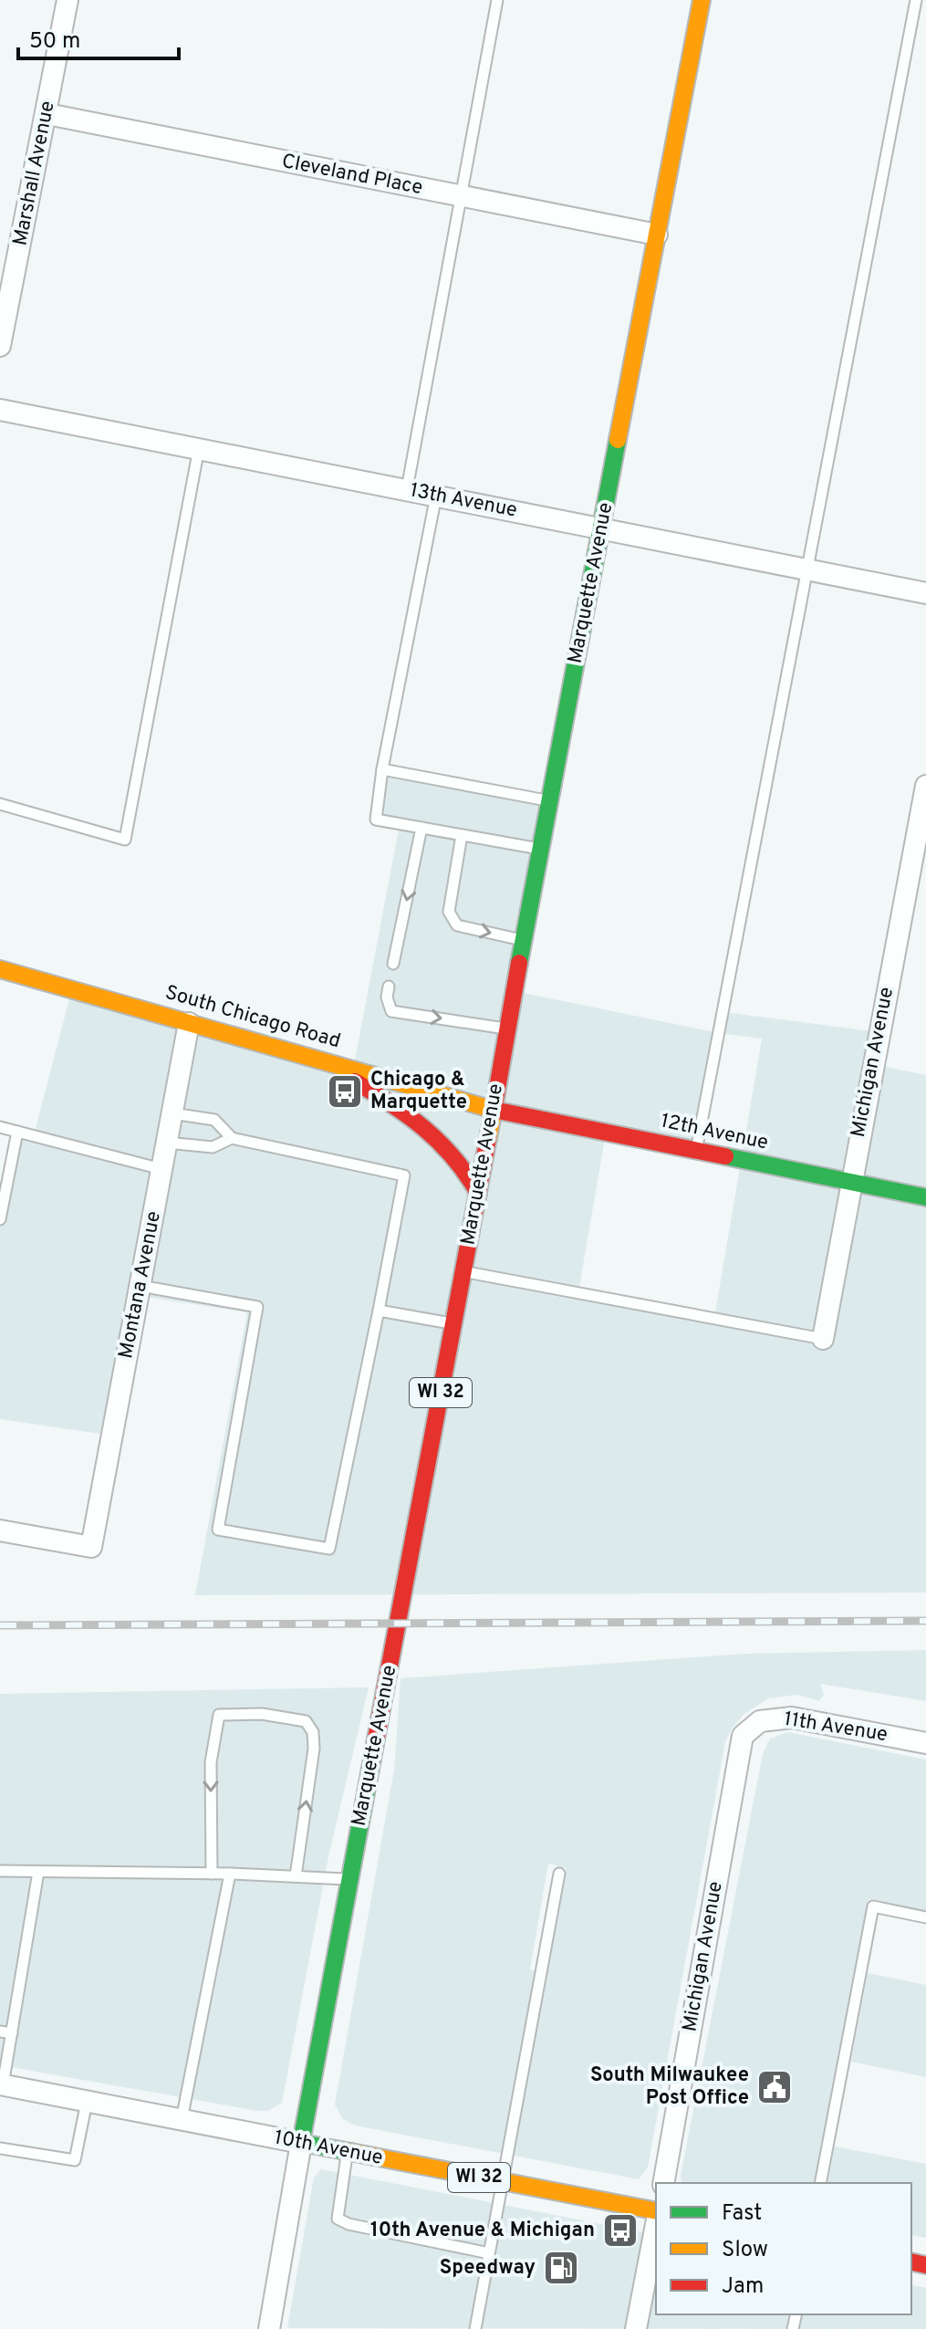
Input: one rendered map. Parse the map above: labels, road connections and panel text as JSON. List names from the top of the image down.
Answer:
{
  "streets": {
    "main road": [
      "Marquette Avenue",
      "South Chicago Road",
      "12th Avenue",
      "WI 32",
      "10th Avenue"
    ],
    "street": [
      "Marshall Avenue",
      "Cleveland Place",
      "13th Avenue",
      "Michigan Avenue",
      "Montana Avenue",
      "11th Avenue"
    ]
  },
  "crossings": [
    ["Marshall Avenue", "Cleveland Place"],
    ["Cleveland Place", "Marquette Avenue"],
    ["13th Avenue", "Marquette Avenue"],
    ["Marquette Avenue", "South Chicago Road"],
    ["Marquette Avenue", "12th Avenue"],
    ["Marquette Avenue", "10th Avenue"],
    ["South Chicago Road", "12th Avenue"],
    ["South Chicago Road", "Montana Avenue"],
    ["Michigan Avenue", "12th Avenue"],
    ["Michigan Avenue", "11th Avenue"]
  ],
  "places": {
    "bus stop": ["Chicago & Marquette", "10th Avenue & Michigan"],
    "public building": ["South Milwaukee Post Office"],
    "fuel station": ["Speedway"]
  },
  "legend": ["Fast", "Slow", "Jam"],
  "scale_bar": "50 m"
}
